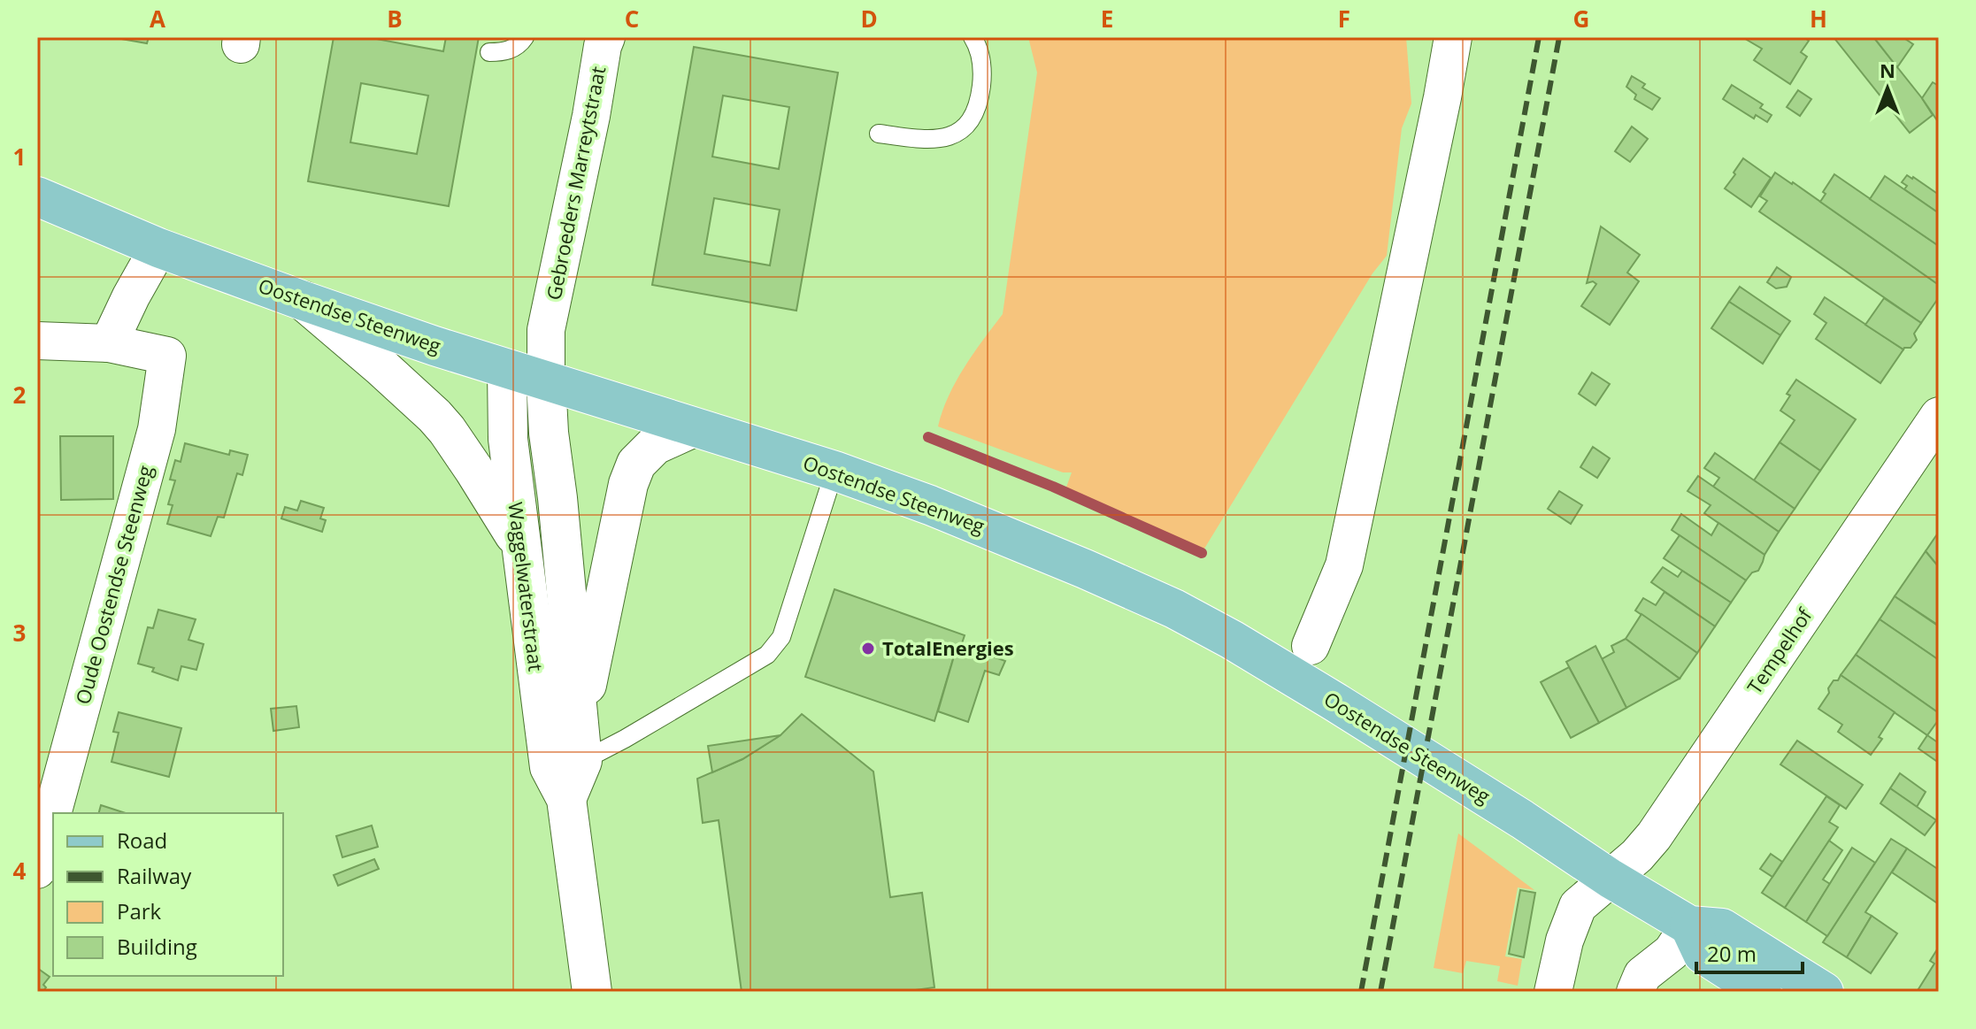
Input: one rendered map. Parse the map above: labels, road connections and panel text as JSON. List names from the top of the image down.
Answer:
{
  "streets": {
    "main road": ["Oostendse Steenweg", "Waggelwaterstraat"],
    "street": ["Gebroeders Marreytstraat", "Oude Oostendse Steenweg", "Tempelhof"]
  },
  "crossings": [
    ["Gebroeders Marreytstraat", "Oostendse Steenweg"],
    ["Gebroeders Marreytstraat", "Waggelwaterstraat"],
    ["Oostendse Steenweg", "Waggelwaterstraat"],
    ["Oostendse Steenweg", "Tempelhof"]
  ],
  "places": ["TotalEnergies"],
  "legend": [
    "Road",
    "Railway",
    "Park",
    "Building"
  ],
  "scale_bar": "20 m",
  "north": "top",
  "grid": {
    "columns": [
      "A",
      "B",
      "C",
      "D",
      "E",
      "F",
      "G",
      "H"
    ],
    "rows": [
      "1",
      "2",
      "3",
      "4"
    ]
  }
}
